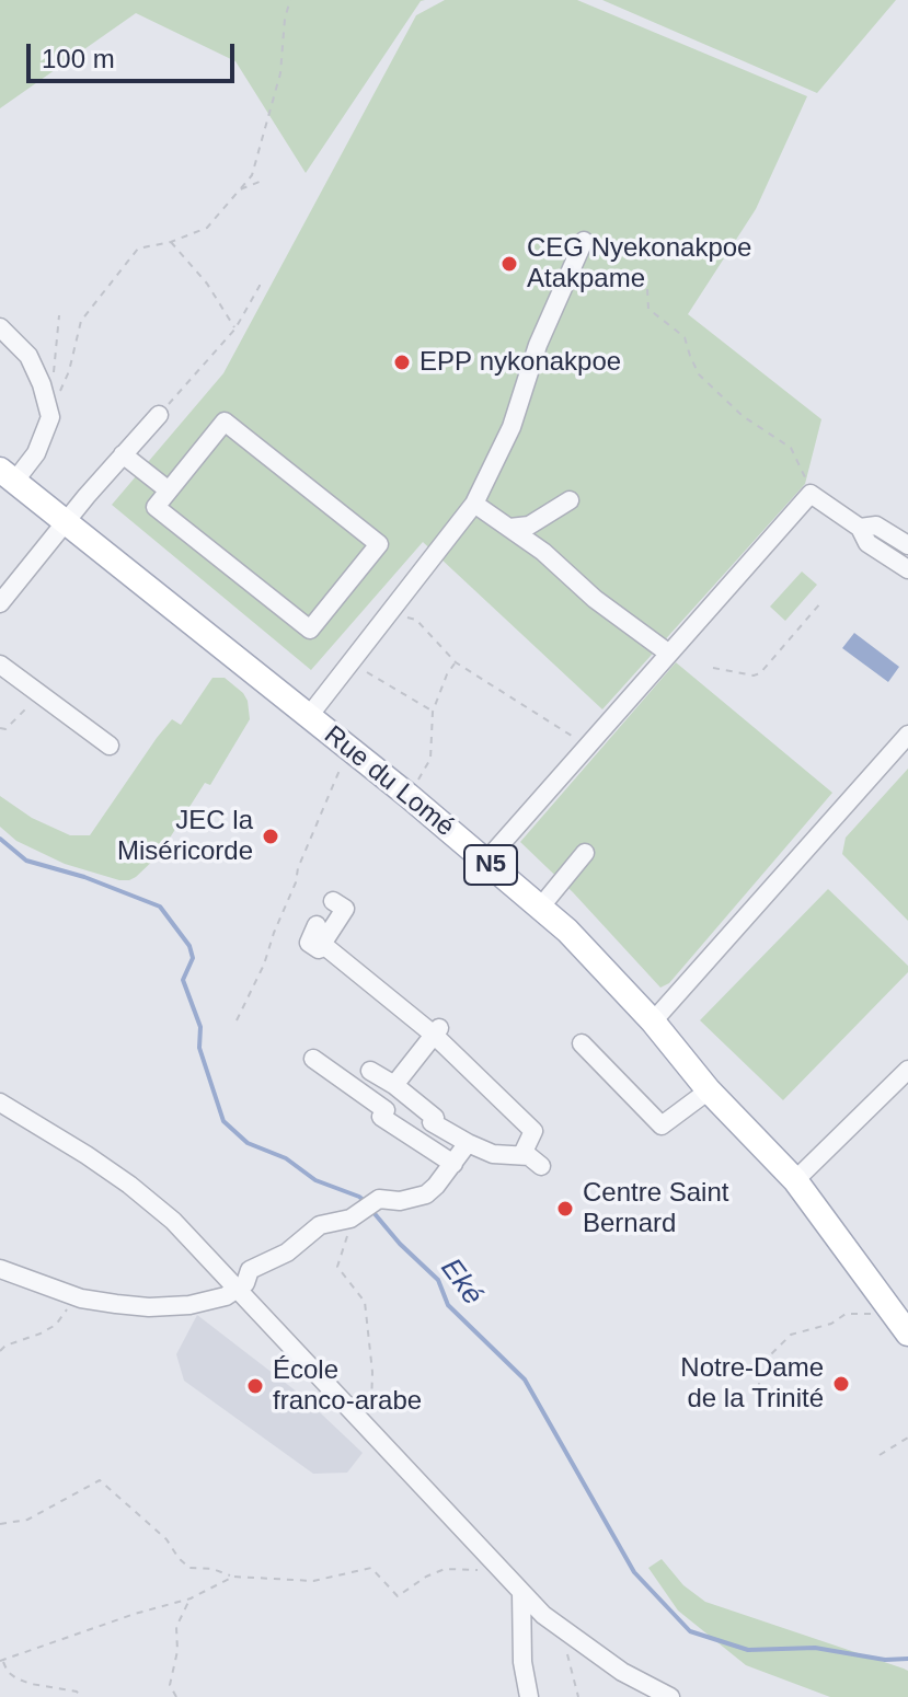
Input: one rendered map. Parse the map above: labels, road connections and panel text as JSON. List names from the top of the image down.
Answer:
{
  "streets": {
    "main road": ["Rue du Lomé", "N5"]
  },
  "water": ["Eké"],
  "places": [
    "CEG Nyekonakpoe Atakpame",
    "EPP nykonakpoe",
    "JEC la Miséricorde",
    "Centre Saint Bernard",
    "Notre-Dame de la Trinité",
    "École franco-arabe"
  ],
  "scale_bar": "100 m"
}
